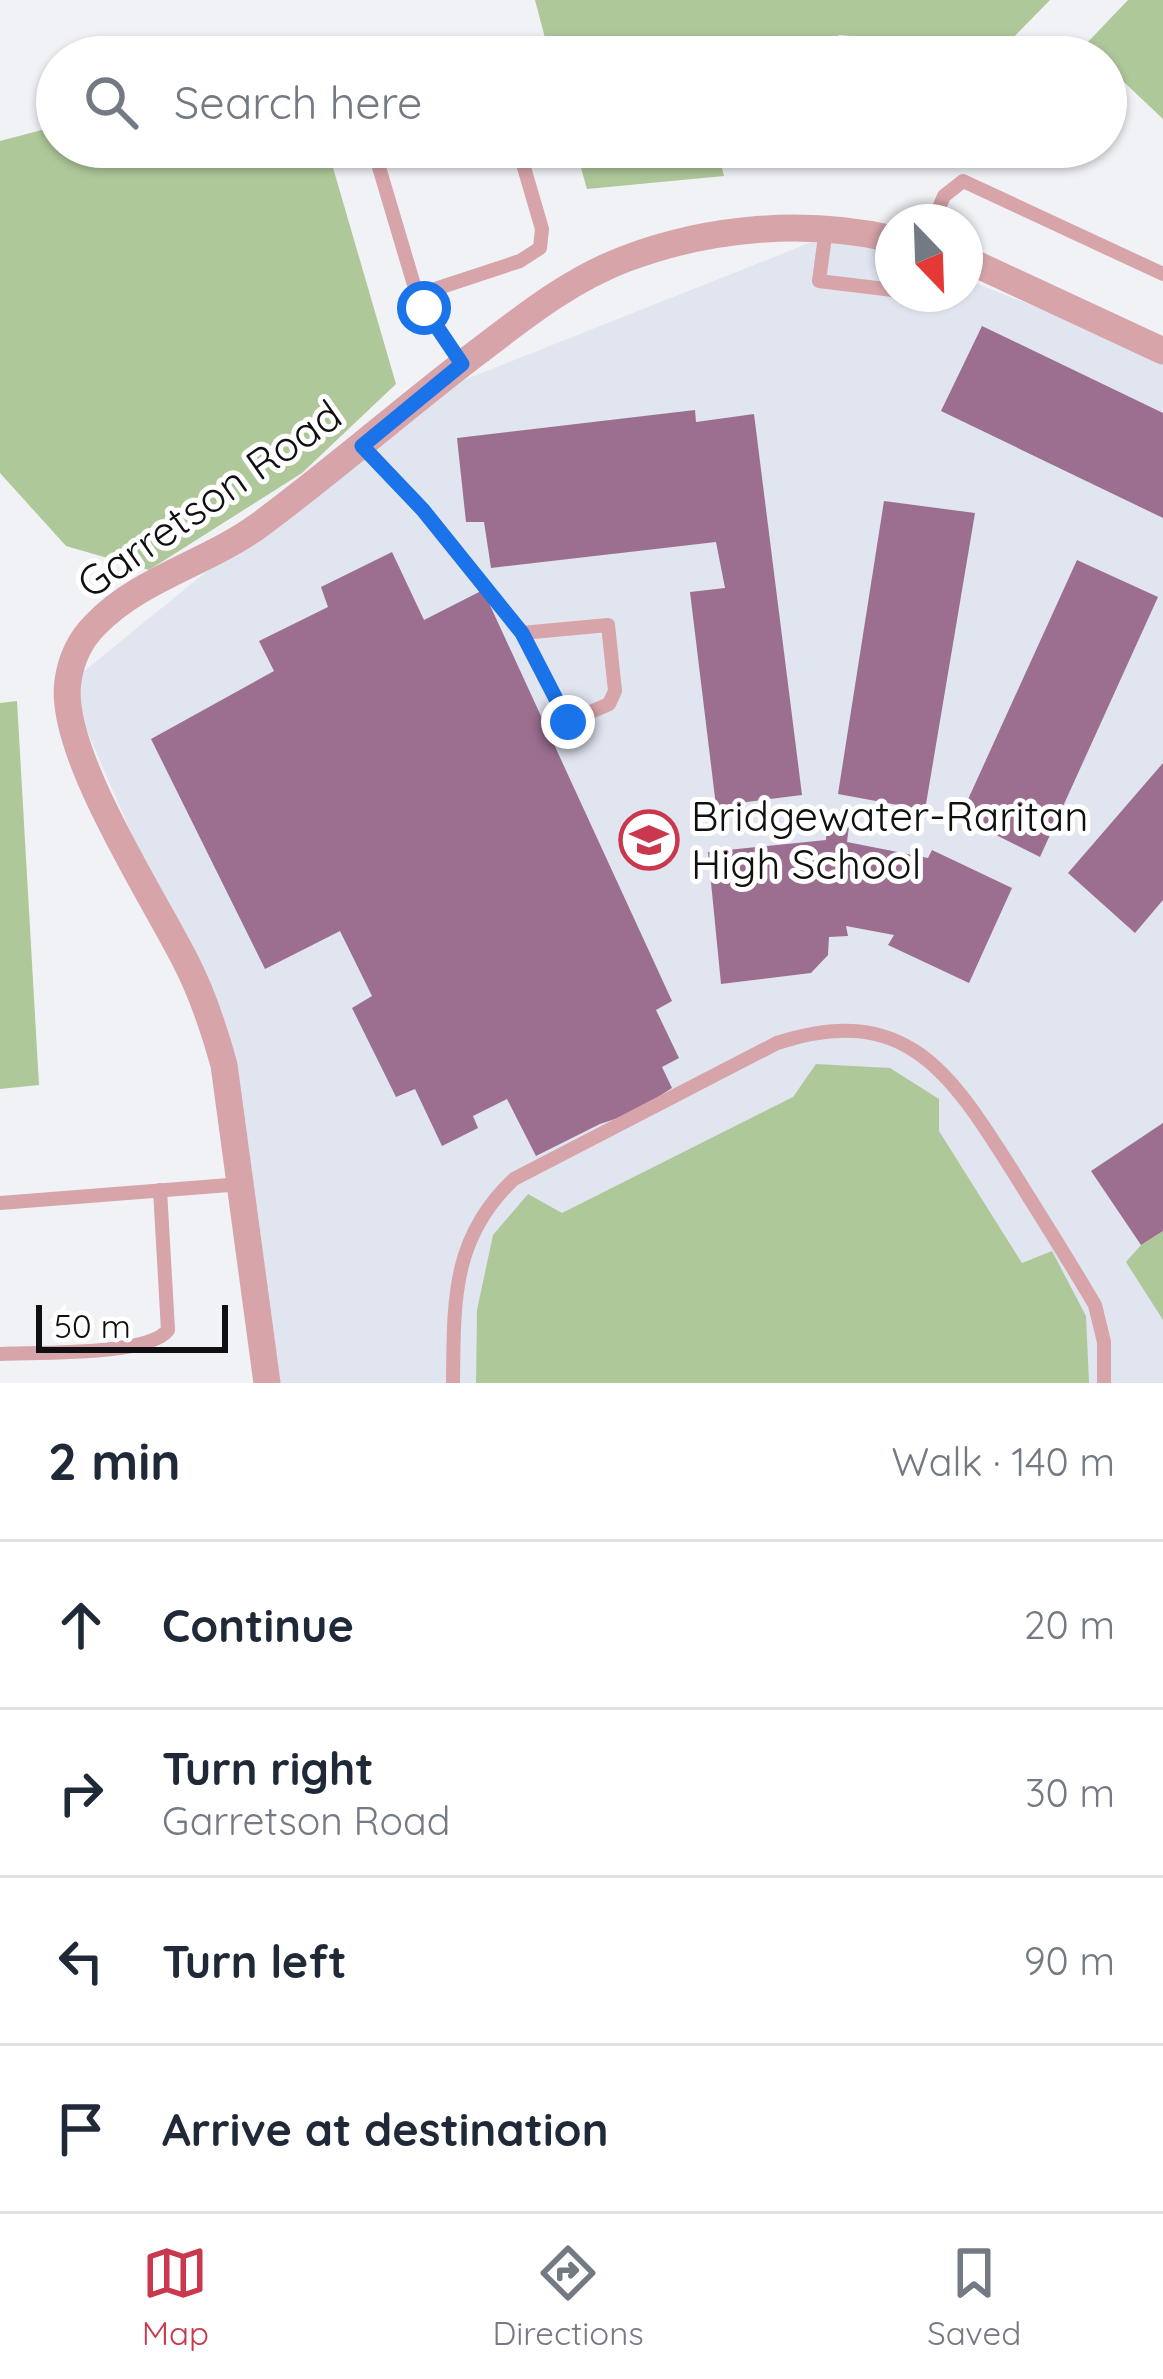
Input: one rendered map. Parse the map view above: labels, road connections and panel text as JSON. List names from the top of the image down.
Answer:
{
  "streets": {
    "street": ["Garretson Road"]
  },
  "places": {
    "school or university": ["Bridgewater-Raritan High School"]
  },
  "scale_bar": "50 m",
  "north": "bottom right",
  "page": {
    "search": "Search here",
    "scale": "50 m",
    "heading": ["2 min", "Walk · 140 m"],
    "list": [
      ["Continue", "20 m"],
      ["Turn right", "Garretson Road", "30 m"],
      ["Turn left", "90 m"],
      "Arrive at destination"
    ],
    "nav": ["Map", "Directions", "Saved"]
  }
}
